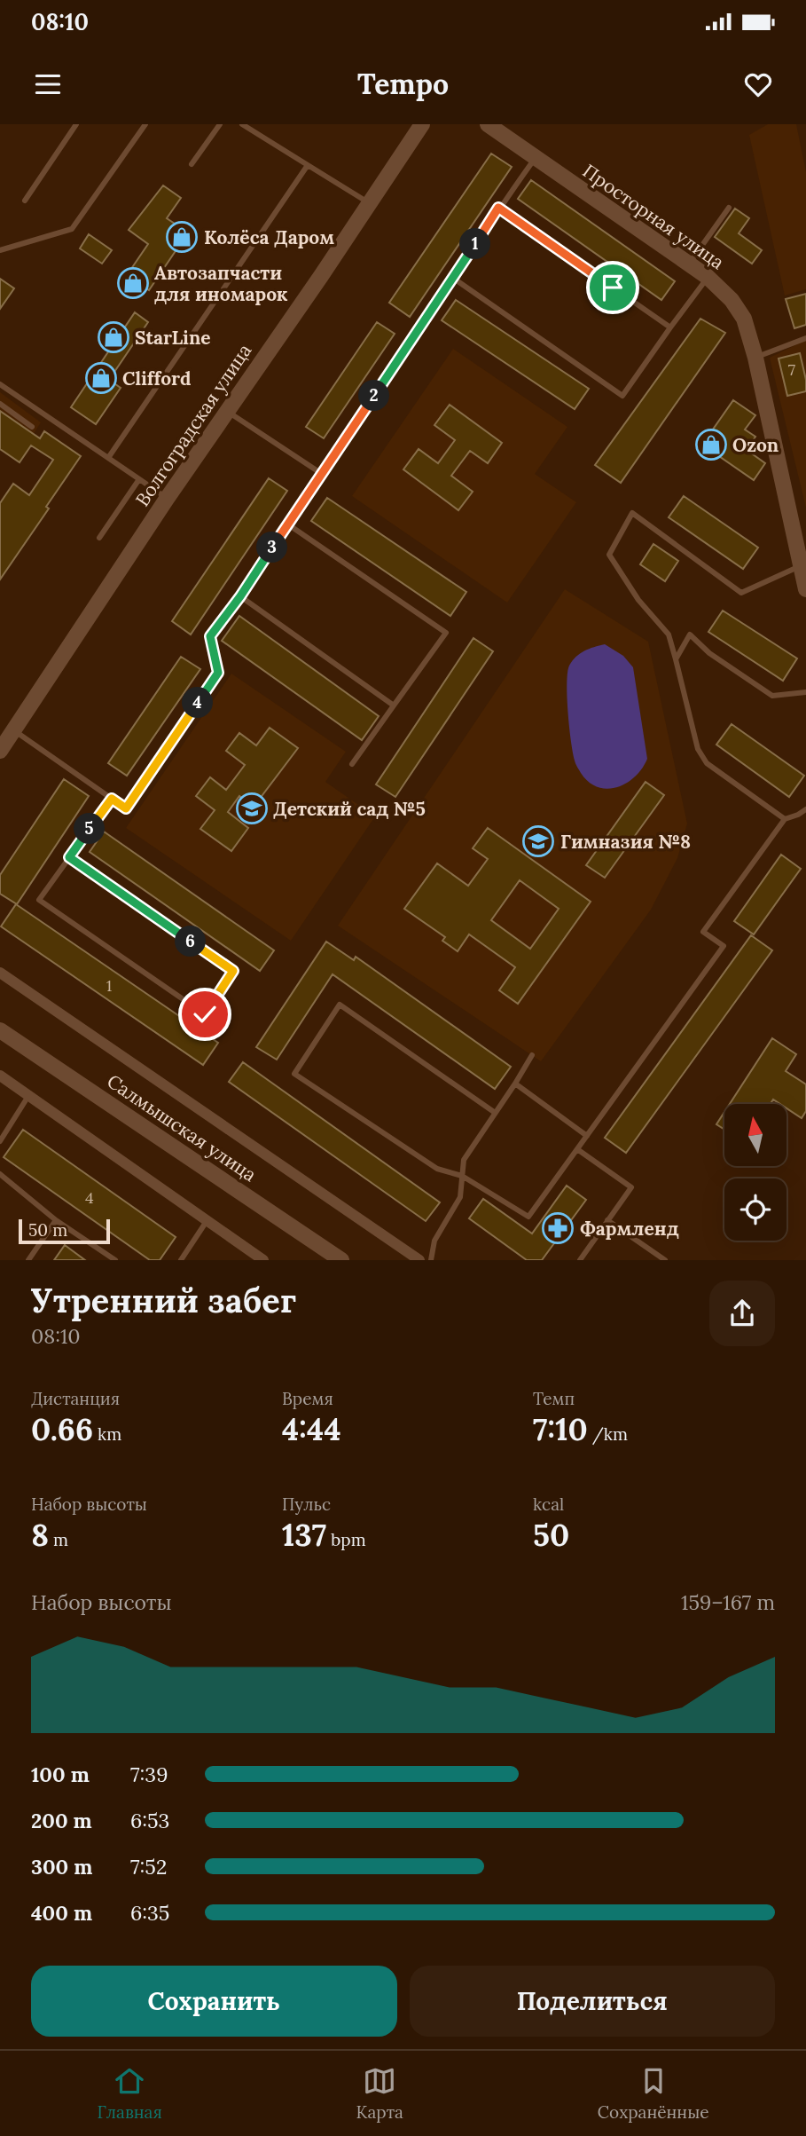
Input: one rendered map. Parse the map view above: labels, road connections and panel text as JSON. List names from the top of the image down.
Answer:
{
  "streets": {
    "main road": ["Просторная улица", "Волгоградская улица", "Салмышская улица"]
  },
  "places": {
    "shop": [
      "Колёса Даром",
      "Автозапчасти для иномарок",
      "StarLine",
      "Clifford",
      "Ozon"
    ],
    "school or university": ["Детский сад №5", "Гимназия №8"],
    "pharmacy": ["Фармленд"]
  },
  "house_numbers": ["7", "1", "4"],
  "scale_bar": "50 m",
  "north": "top",
  "page": {
    "status": "08:10",
    "header": "Tempo",
    "pins": [
      "1",
      "2",
      "3",
      "4",
      "5",
      "6"
    ],
    "scale": "50 m",
    "heading": ["Утренний забег", "08:10"],
    "stats": [
      ["Дистанция", "0.66 km"],
      ["Время", "4:44"],
      ["Темп", "7:10 /km"],
      ["Набор высоты", "8 m"],
      ["Пульс", "137 bpm"],
      ["kcal", "50"]
    ],
    "chart": ["Набор высоты", "159–167 m"],
    "list": [
      {
        "name": "100 m",
        "note": "7:39"
      },
      {
        "name": "200 m",
        "note": "6:53"
      },
      {
        "name": "300 m",
        "note": "7:52"
      },
      {
        "name": "400 m",
        "note": "6:35"
      }
    ],
    "buttons": ["Сохранить", "Поделиться"],
    "tabs": ["Главная", "Карта", "Сохранённые"]
  }
}
